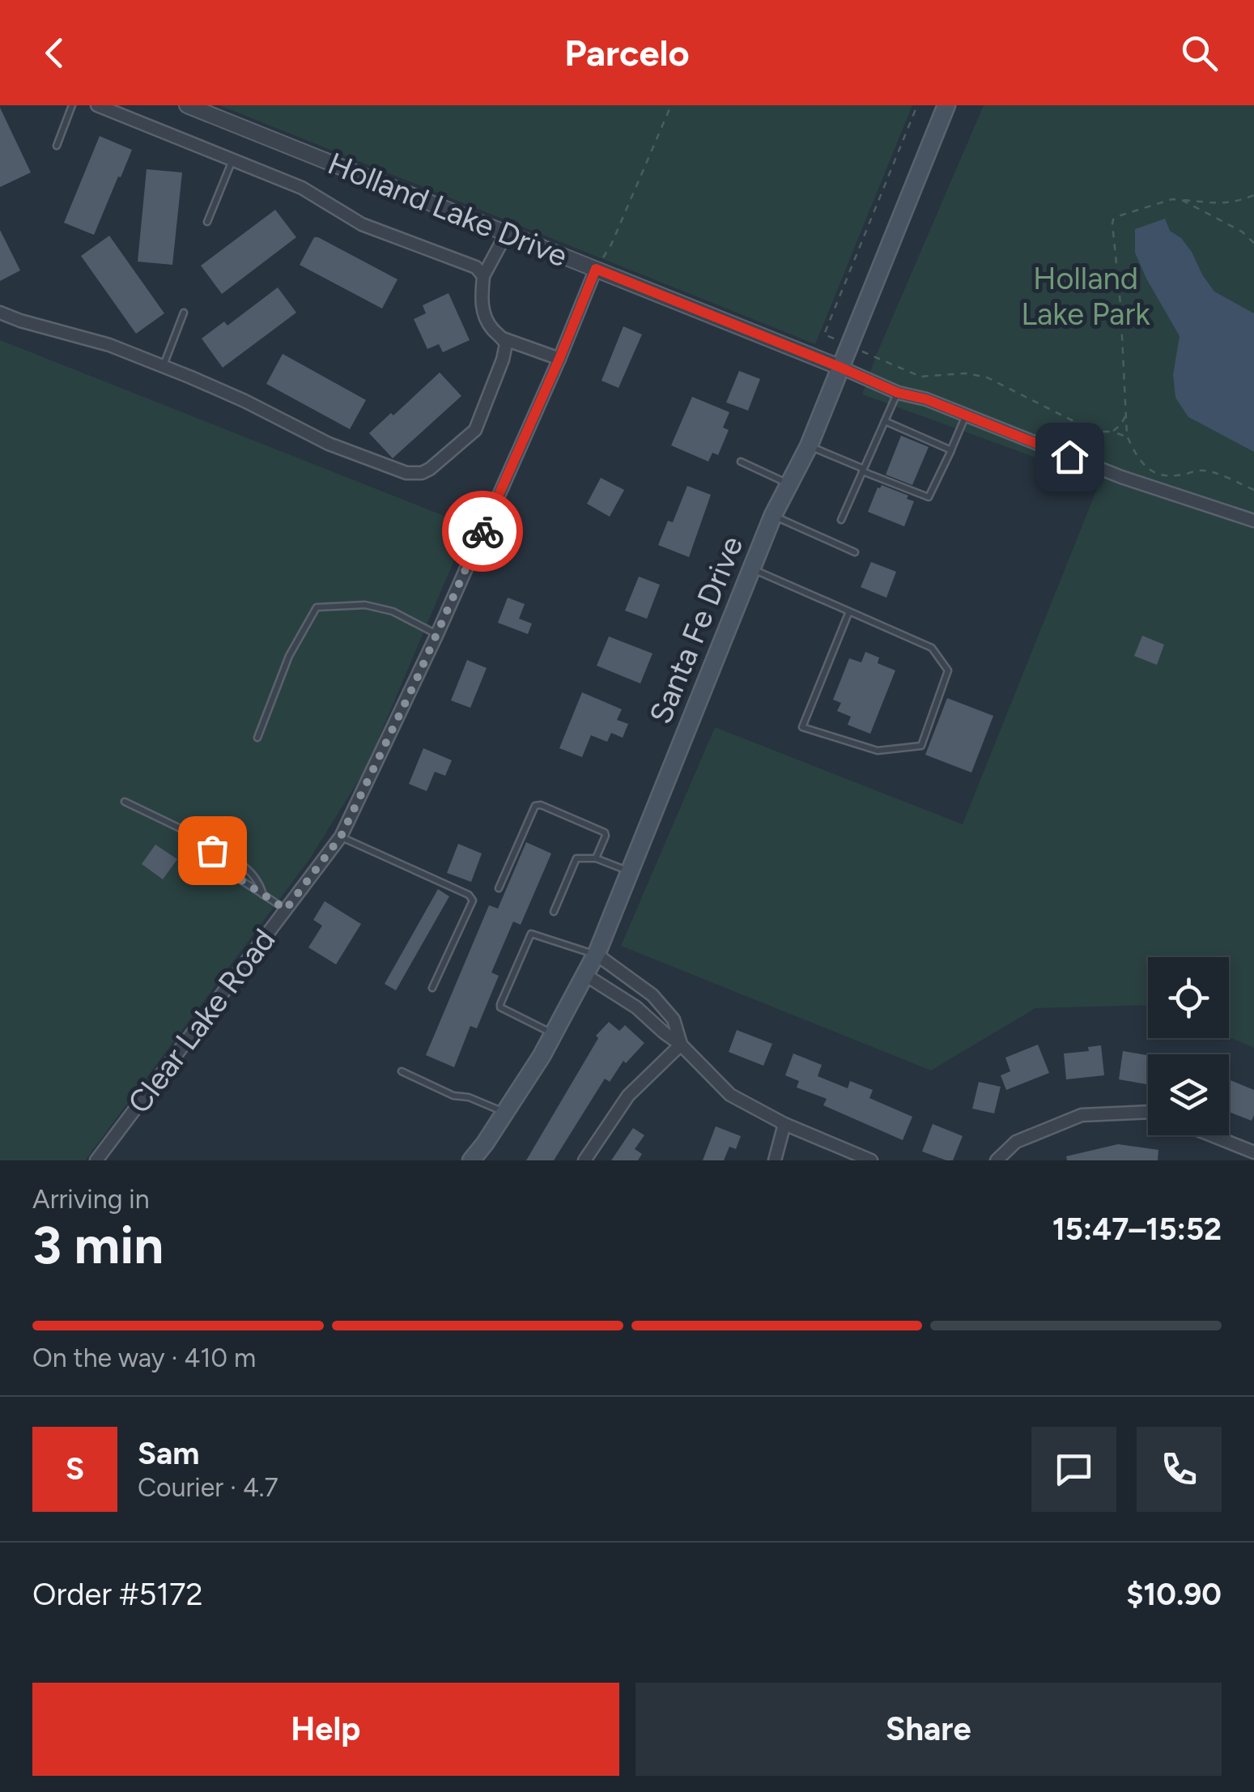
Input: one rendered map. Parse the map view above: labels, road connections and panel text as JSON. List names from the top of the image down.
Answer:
{
  "streets": {
    "main road": ["Santa Fe Drive"],
    "street": ["Holland Lake Drive", "Clear Lake Road"]
  },
  "crossings": [
    ["Holland Lake Drive", "Santa Fe Drive"],
    ["Holland Lake Drive", "Clear Lake Road"]
  ],
  "parks": ["Holland Lake Park"],
  "page": {
    "header": "Parcelo",
    "heading": ["3 min", "Arriving in", "15:47–15:52"],
    "panel": [
      "Sam",
      "Courier · 4.7",
      "Order #5172",
      "$10.90"
    ],
    "bar": "On the way · 410 m",
    "round": "S",
    "buttons": ["Help", "Share"]
  }
}
